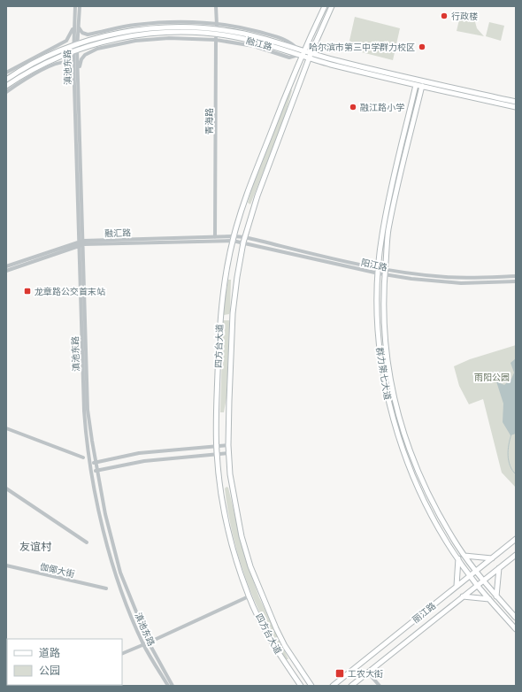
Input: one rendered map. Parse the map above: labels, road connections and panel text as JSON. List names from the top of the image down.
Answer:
{
  "streets": {
    "main road": [
      "融江路",
      "四方台大道",
      "群力第七大道",
      "丽江路"
    ],
    "street": [
      "滇池东路",
      "青海路",
      "融汇路",
      "阳江路",
      "伽倻大街"
    ]
  },
  "crossings": [
    ["融江路", "滇池东路"],
    ["融江路", "青海路"],
    ["融江路", "四方台大道"],
    ["融江路", "群力第七大道"],
    ["滇池东路", "融汇路"],
    ["青海路", "融汇路"],
    ["融汇路", "阳江路"],
    ["融汇路", "四方台大道"],
    ["阳江路", "四方台大道"],
    ["阳江路", "群力第七大道"],
    ["群力第七大道", "丽江路"]
  ],
  "districts": ["友谊村"],
  "parks": ["雨阳公园"],
  "places": {
    "other": ["行政楼", "哈尔滨市第三中学群力校区", "融江路小学"],
    "transit": ["龙章路公交首末站", "工农大街"]
  },
  "legend": ["道路", "公园"]
}
